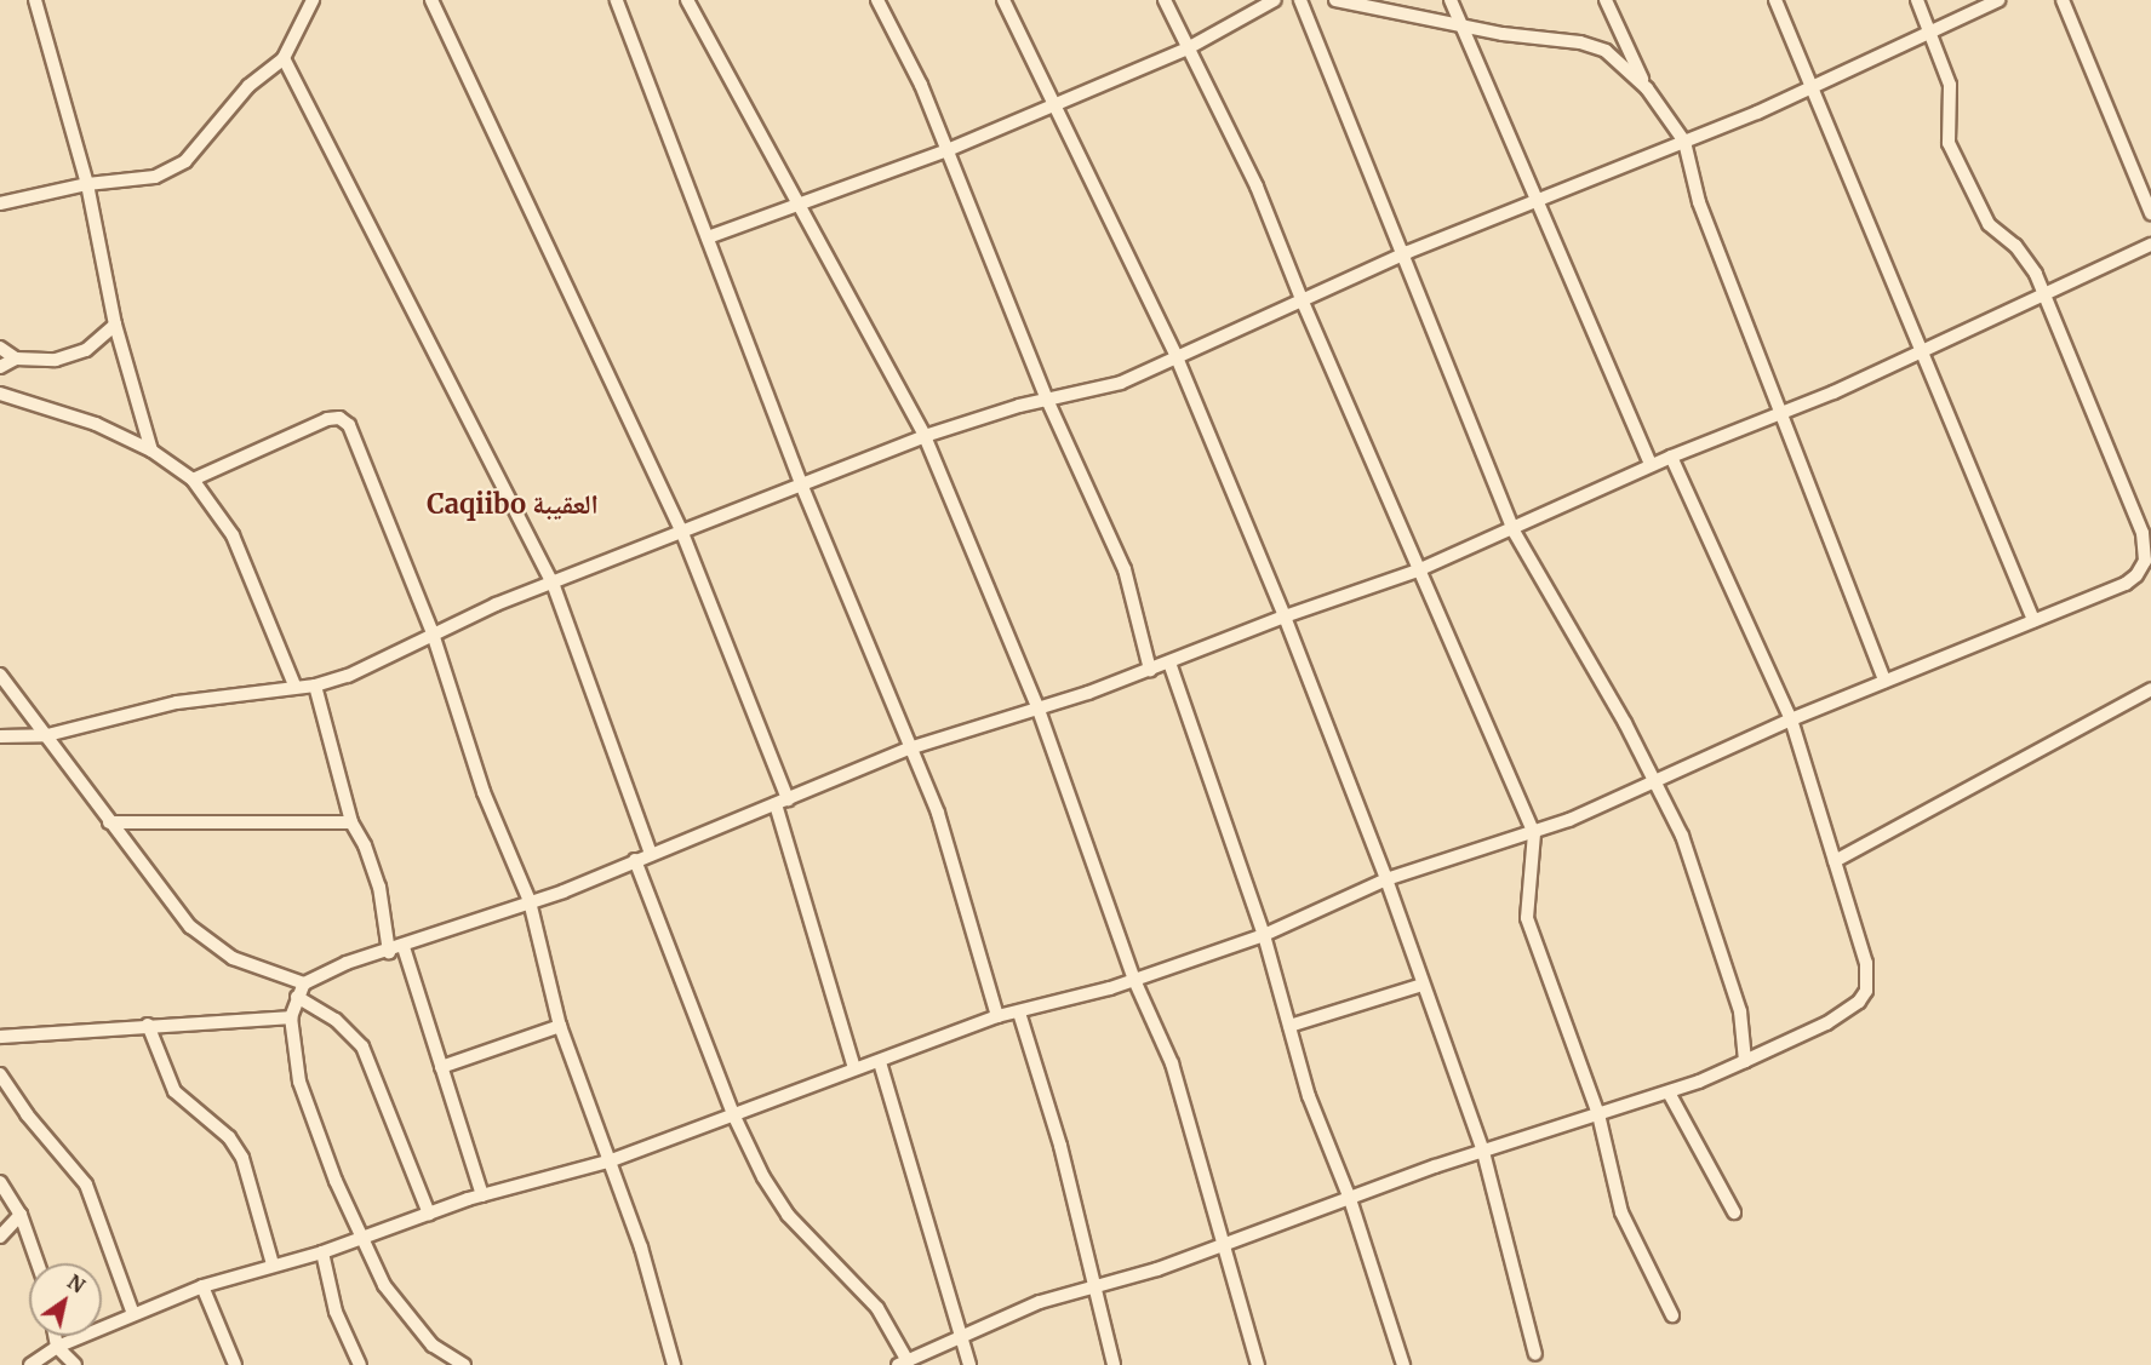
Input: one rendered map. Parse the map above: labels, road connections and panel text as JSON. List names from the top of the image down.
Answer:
{
  "districts": ["Caqiibo العقيبة"],
  "north": "top right"
}
